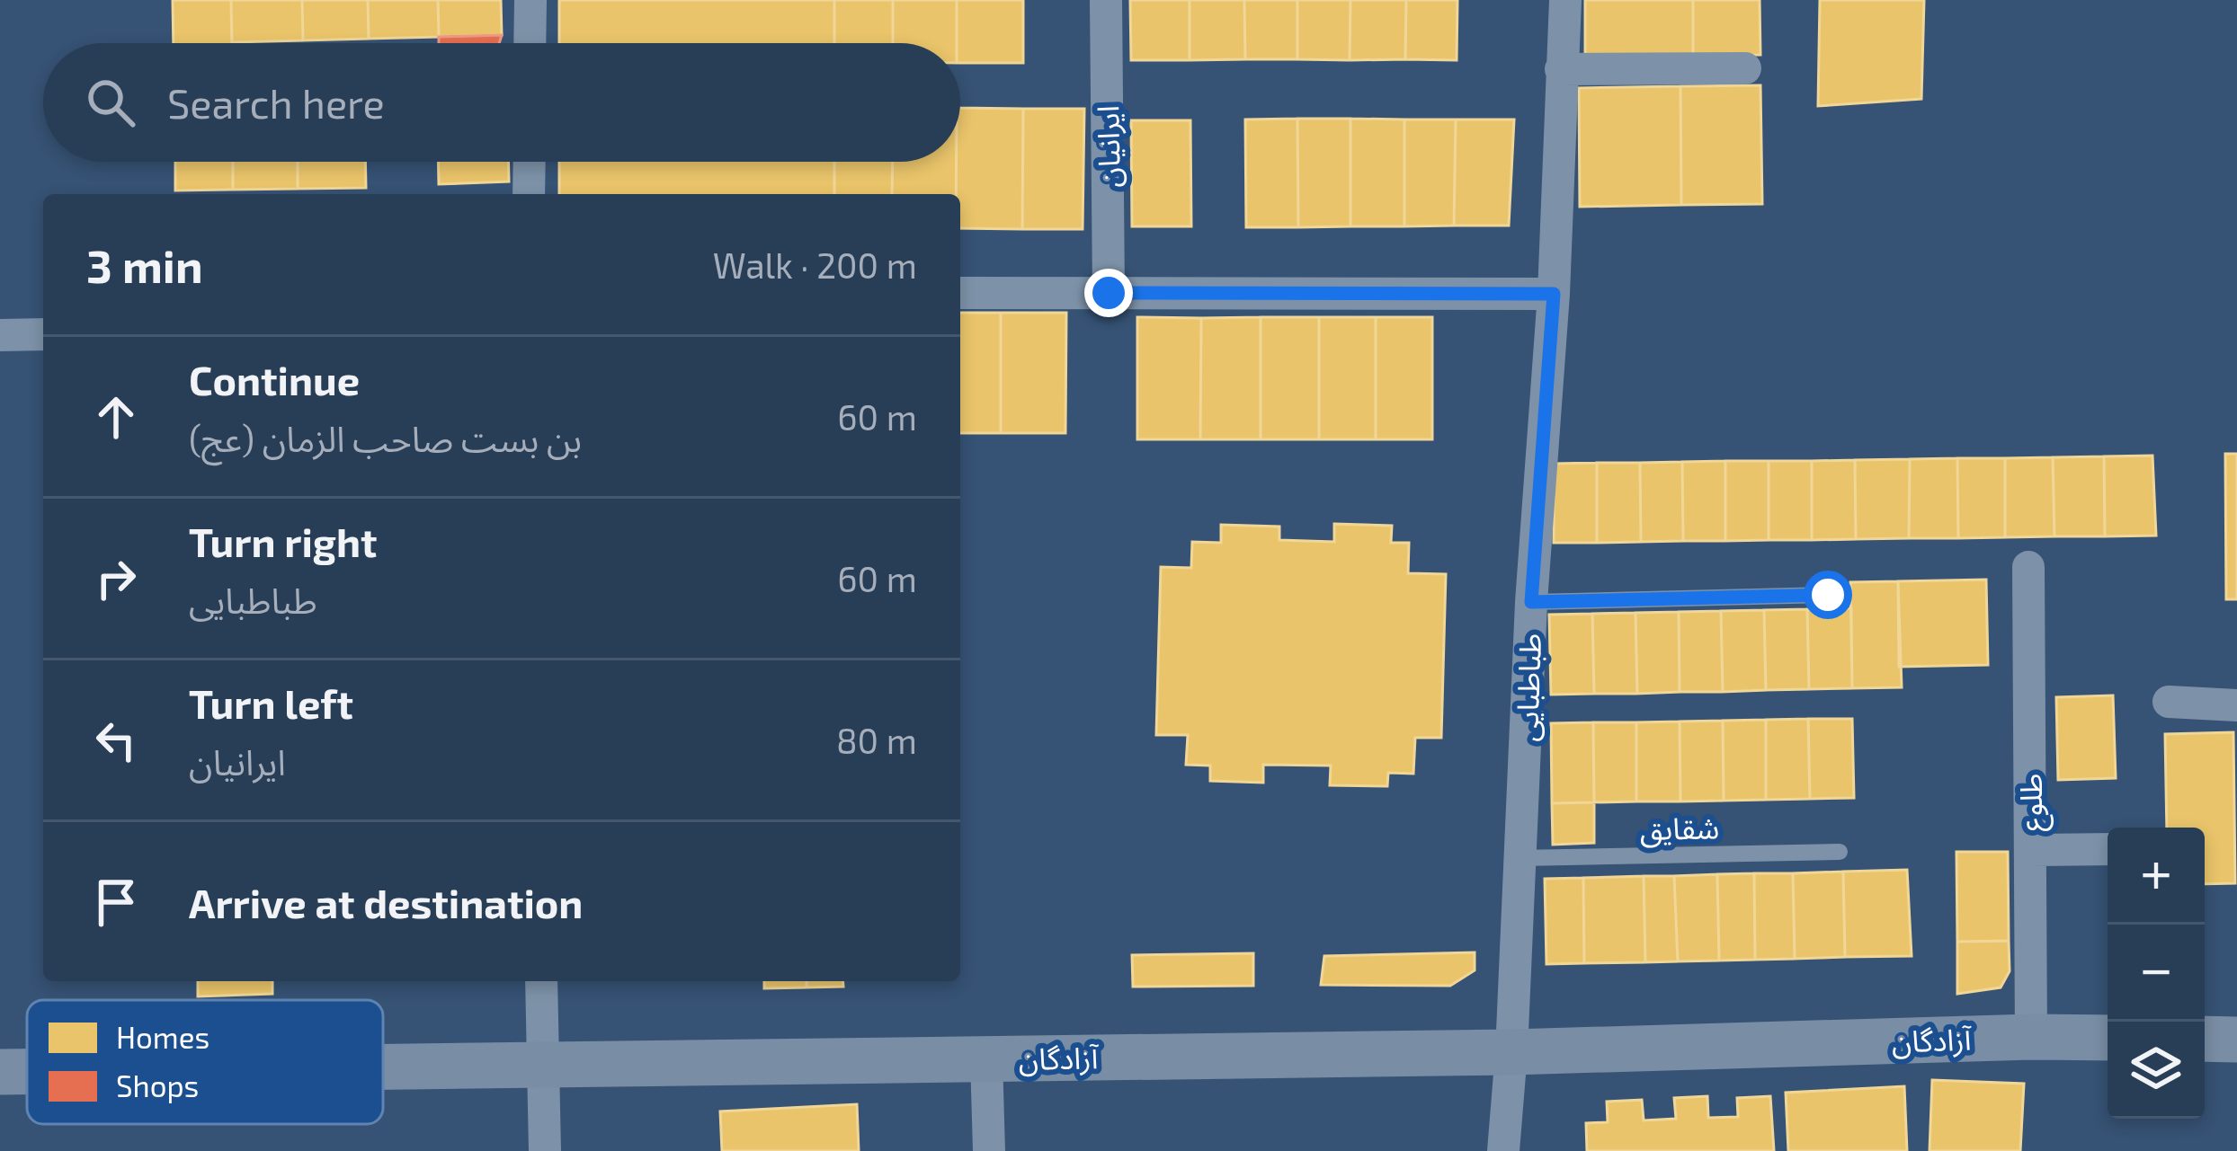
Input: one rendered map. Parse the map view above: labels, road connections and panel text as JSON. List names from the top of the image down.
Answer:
{
  "streets": {
    "street": [
      "ایرانیان",
      "طباطبایی",
      "طلوع",
      "آزادگان"
    ],
    "lane": ["شقایق"]
  },
  "crossings": [
    ["طباطبایی", "شقایق"],
    ["طباطبایی", "آزادگان"],
    ["طلوع", "آزادگان"]
  ],
  "legend": ["Homes", "Shops"],
  "page": {
    "search": "Search here",
    "heading": ["3 min", "Walk · 200 m"],
    "list": [
      ["Continue", "بن بست صاحب الزمان (عج)", "60 m"],
      ["Turn right", "طباطبایی", "60 m"],
      ["Turn left", "ایرانیان", "80 m"],
      "Arrive at destination"
    ],
    "map_buttons": ["+", "−"]
  }
}
